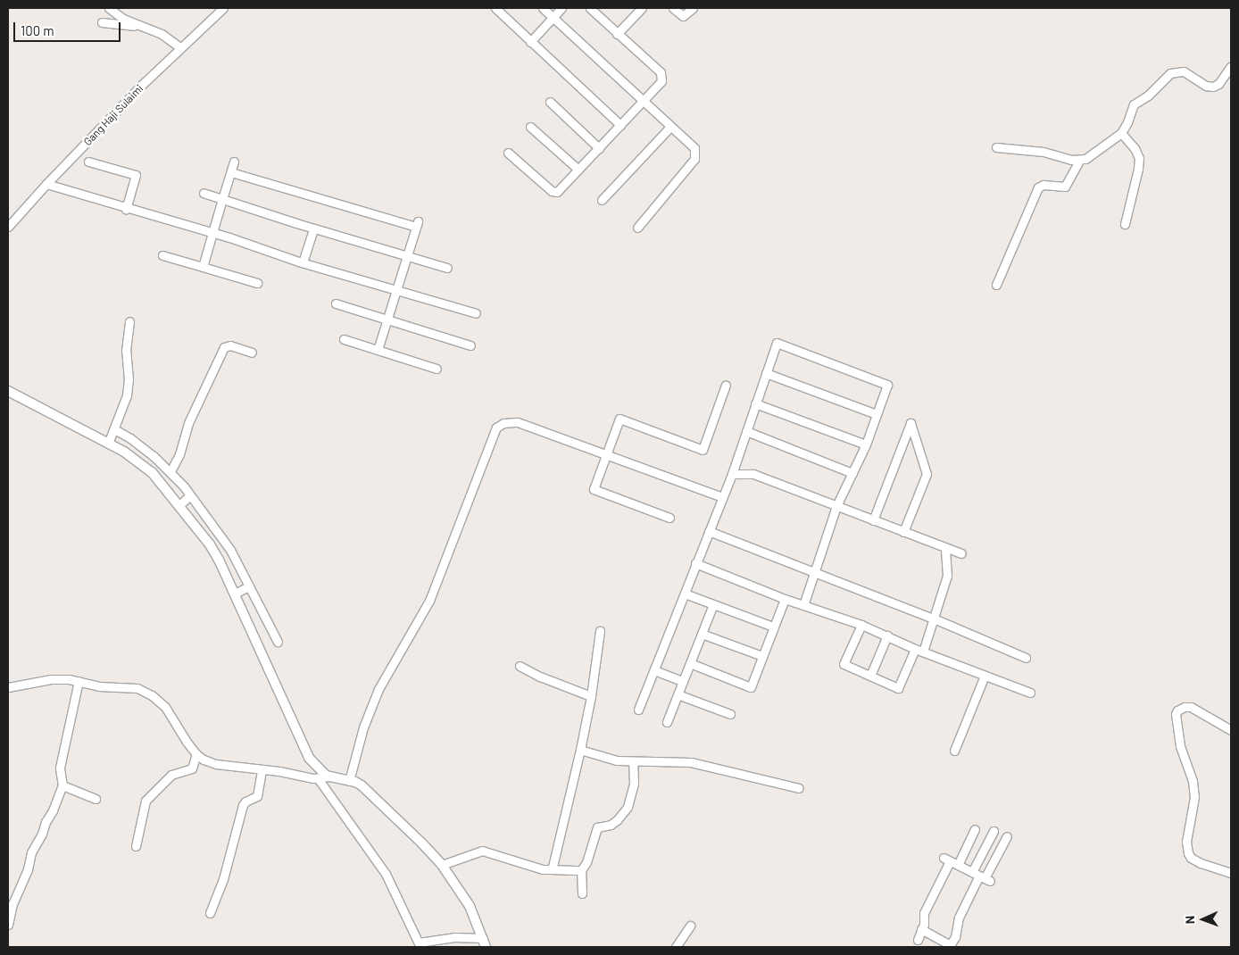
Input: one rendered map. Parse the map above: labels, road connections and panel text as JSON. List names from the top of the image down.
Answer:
{
  "streets": {
    "street": ["Gang Haji Sulaimi"]
  },
  "scale_bar": "100 m",
  "north": "left"
}
